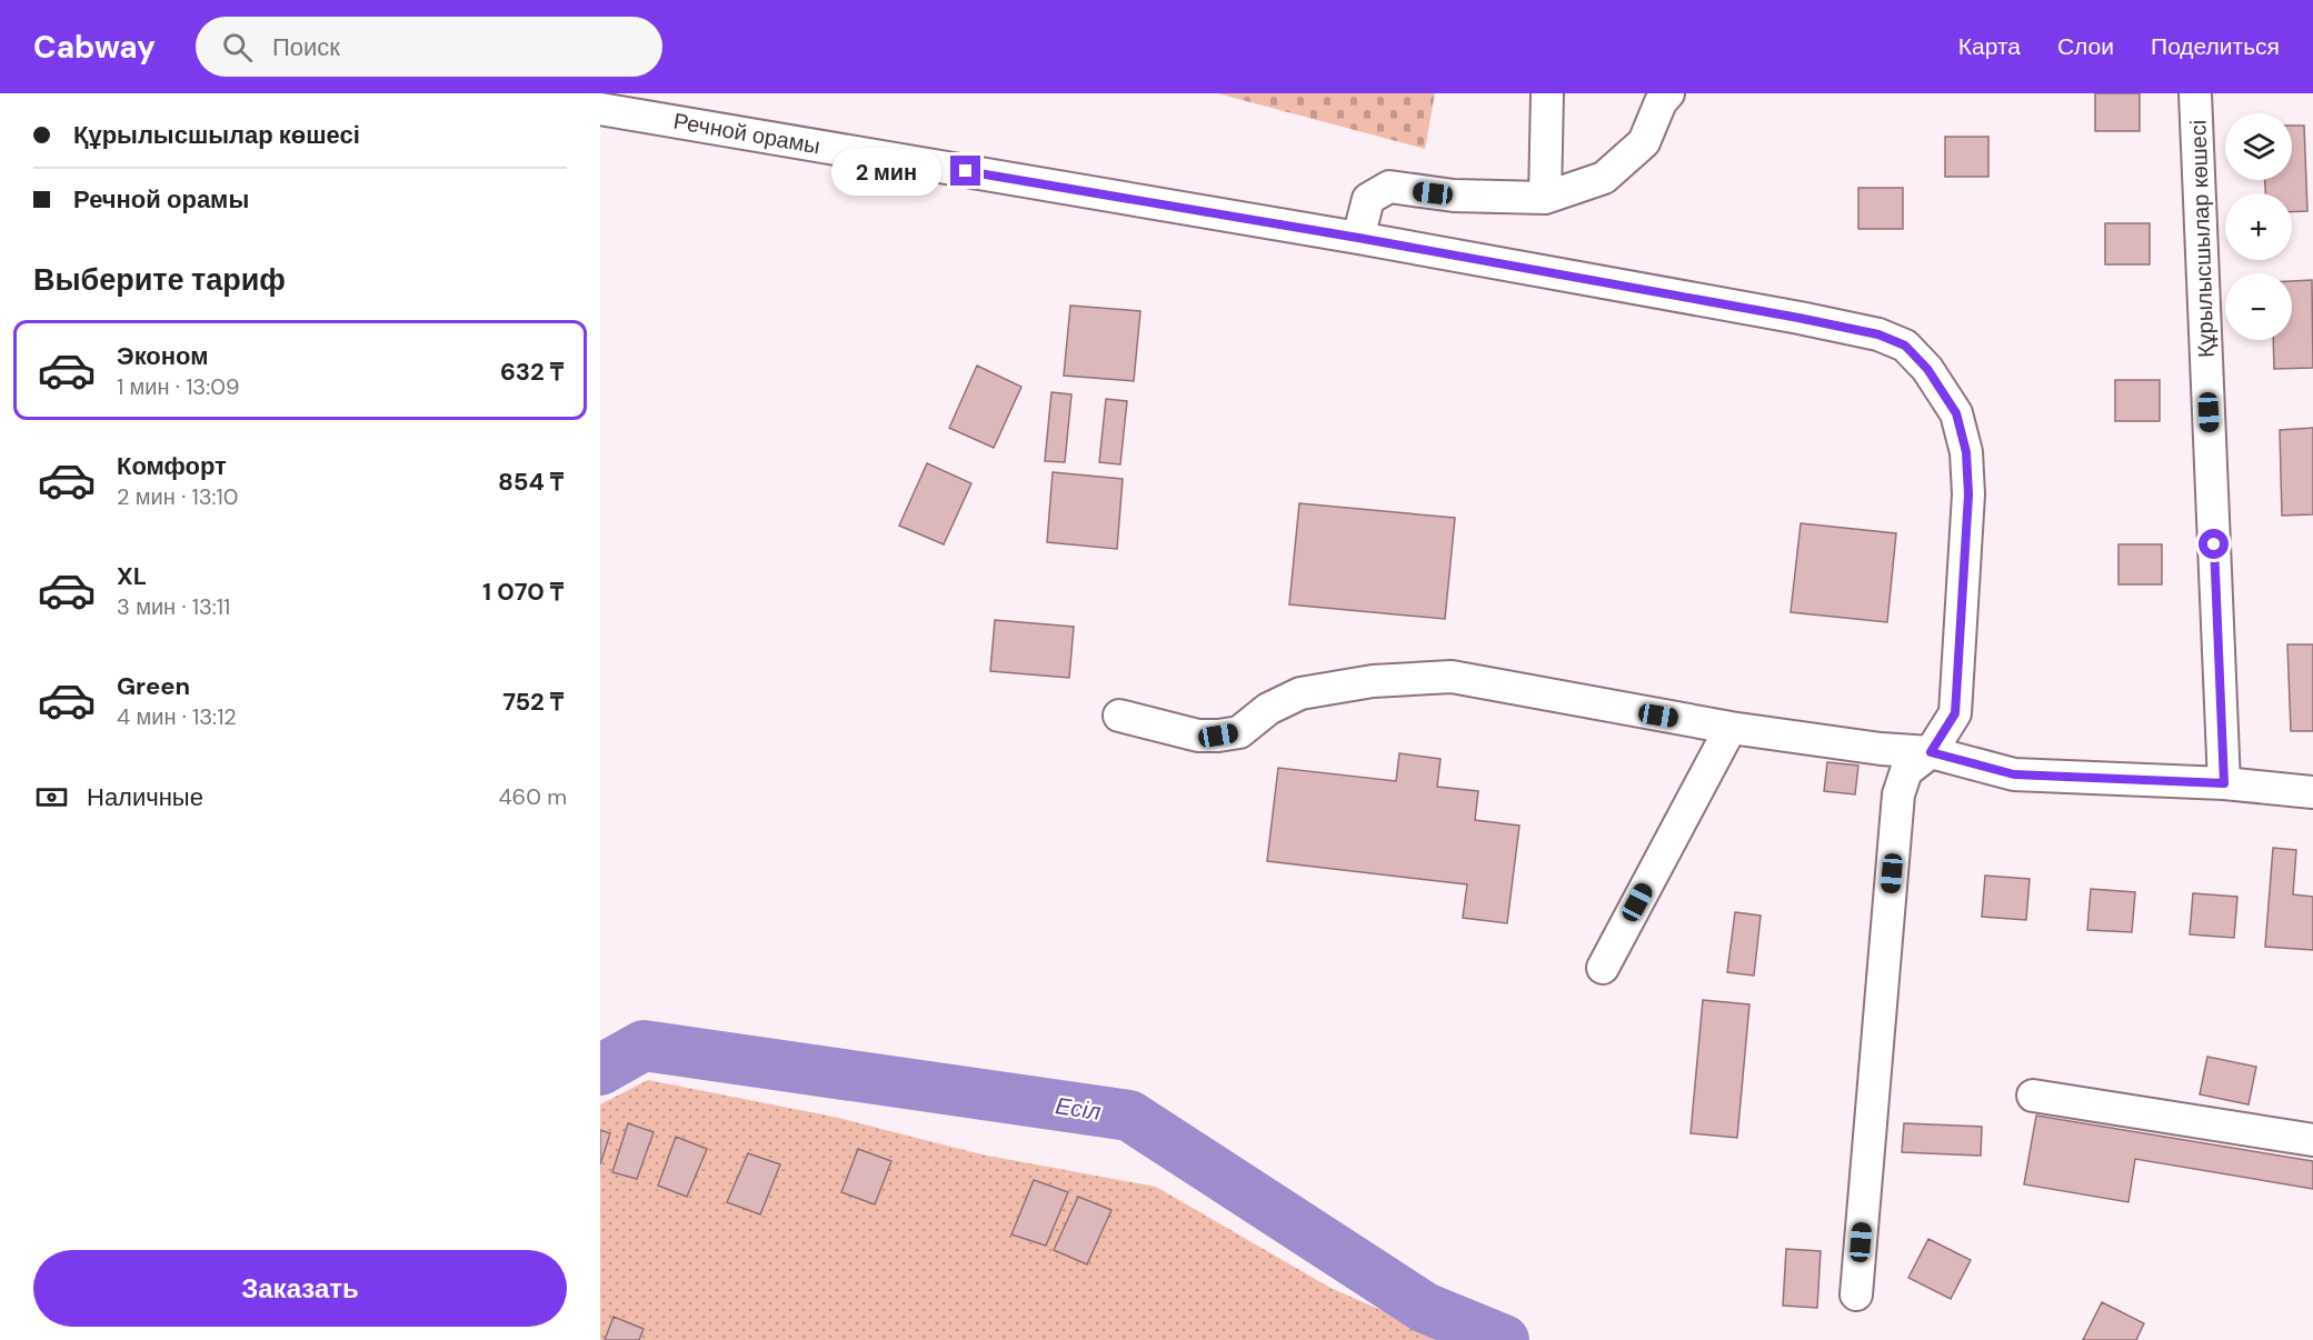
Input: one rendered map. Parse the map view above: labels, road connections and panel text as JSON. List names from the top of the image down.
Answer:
{
  "streets": {
    "street": ["Речной орамы", "Құрылысшылар көшесі"]
  },
  "water": ["Есіл"],
  "page": {
    "header": "Cabway",
    "search": "Поиск",
    "nav": ["Карта", "Слои", "Поделиться"],
    "banner": ["Құрылысшылар көшесі", "Речной орамы"],
    "map_buttons": ["+", "−"],
    "bubble": "2 мин",
    "heading": "Выберите тариф",
    "list": [
      {
        "name": "Эконом",
        "note": "1 мин · 13:09",
        "value": "632 ₸"
      },
      {
        "name": "Комфорт",
        "note": "2 мин · 13:10",
        "value": "854 ₸"
      },
      {
        "name": "XL",
        "note": "3 мин · 13:11",
        "value": "1 070 ₸"
      },
      {
        "name": "Green",
        "note": "4 мин · 13:12",
        "value": "752 ₸"
      }
    ],
    "pay": ["Наличные", "460 m"],
    "buttons": "Заказать"
  }
}
